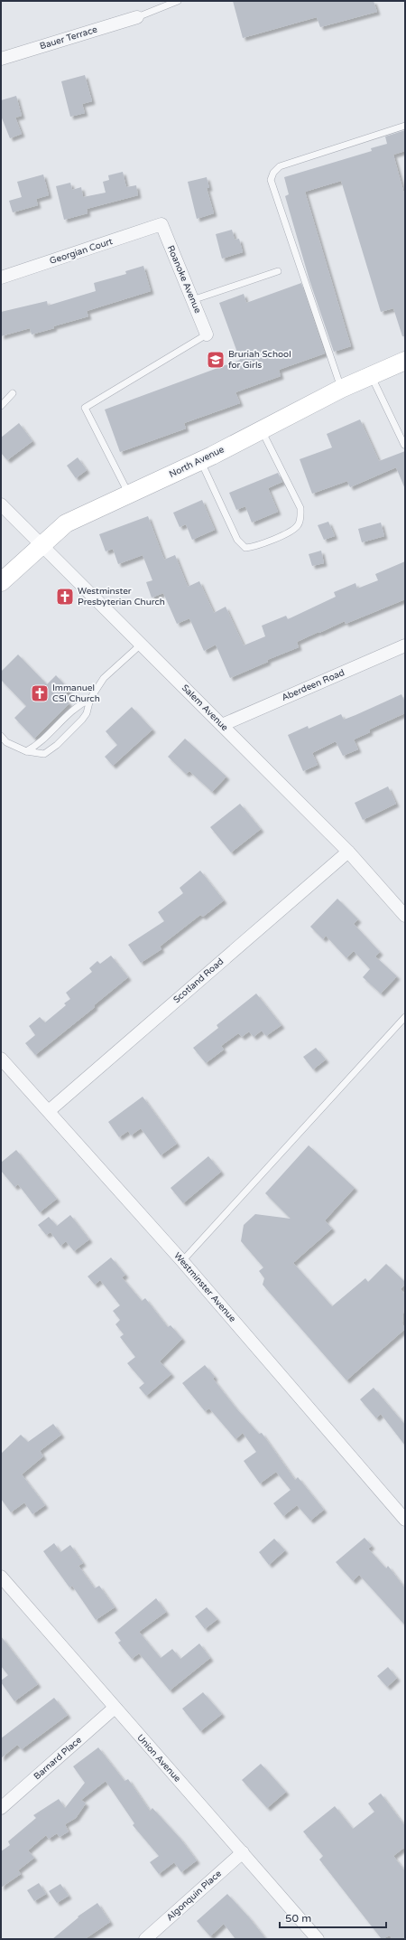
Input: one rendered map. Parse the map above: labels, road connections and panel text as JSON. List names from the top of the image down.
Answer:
{
  "streets": {
    "main road": ["North Avenue"],
    "street": [
      "Bauer Terrace",
      "Georgian Court",
      "Roanoke Avenue",
      "Aberdeen Road",
      "Salem Avenue",
      "Scotland Road",
      "Westminster Avenue",
      "Barnard Place",
      "Union Avenue",
      "Algonquin Place"
    ]
  },
  "crossings": [
    ["Georgian Court", "Roanoke Avenue"],
    ["North Avenue", "Salem Avenue"],
    ["Aberdeen Road", "Salem Avenue"],
    ["Salem Avenue", "Scotland Road"],
    ["Scotland Road", "Westminster Avenue"],
    ["Barnard Place", "Union Avenue"],
    ["Union Avenue", "Algonquin Place"]
  ],
  "places": {
    "school or university": ["Bruriah School for Girls"],
    "church": ["Westminster Presbyterian Church", "Immanuel CSI Church"]
  },
  "scale_bar": "50 m"
}
